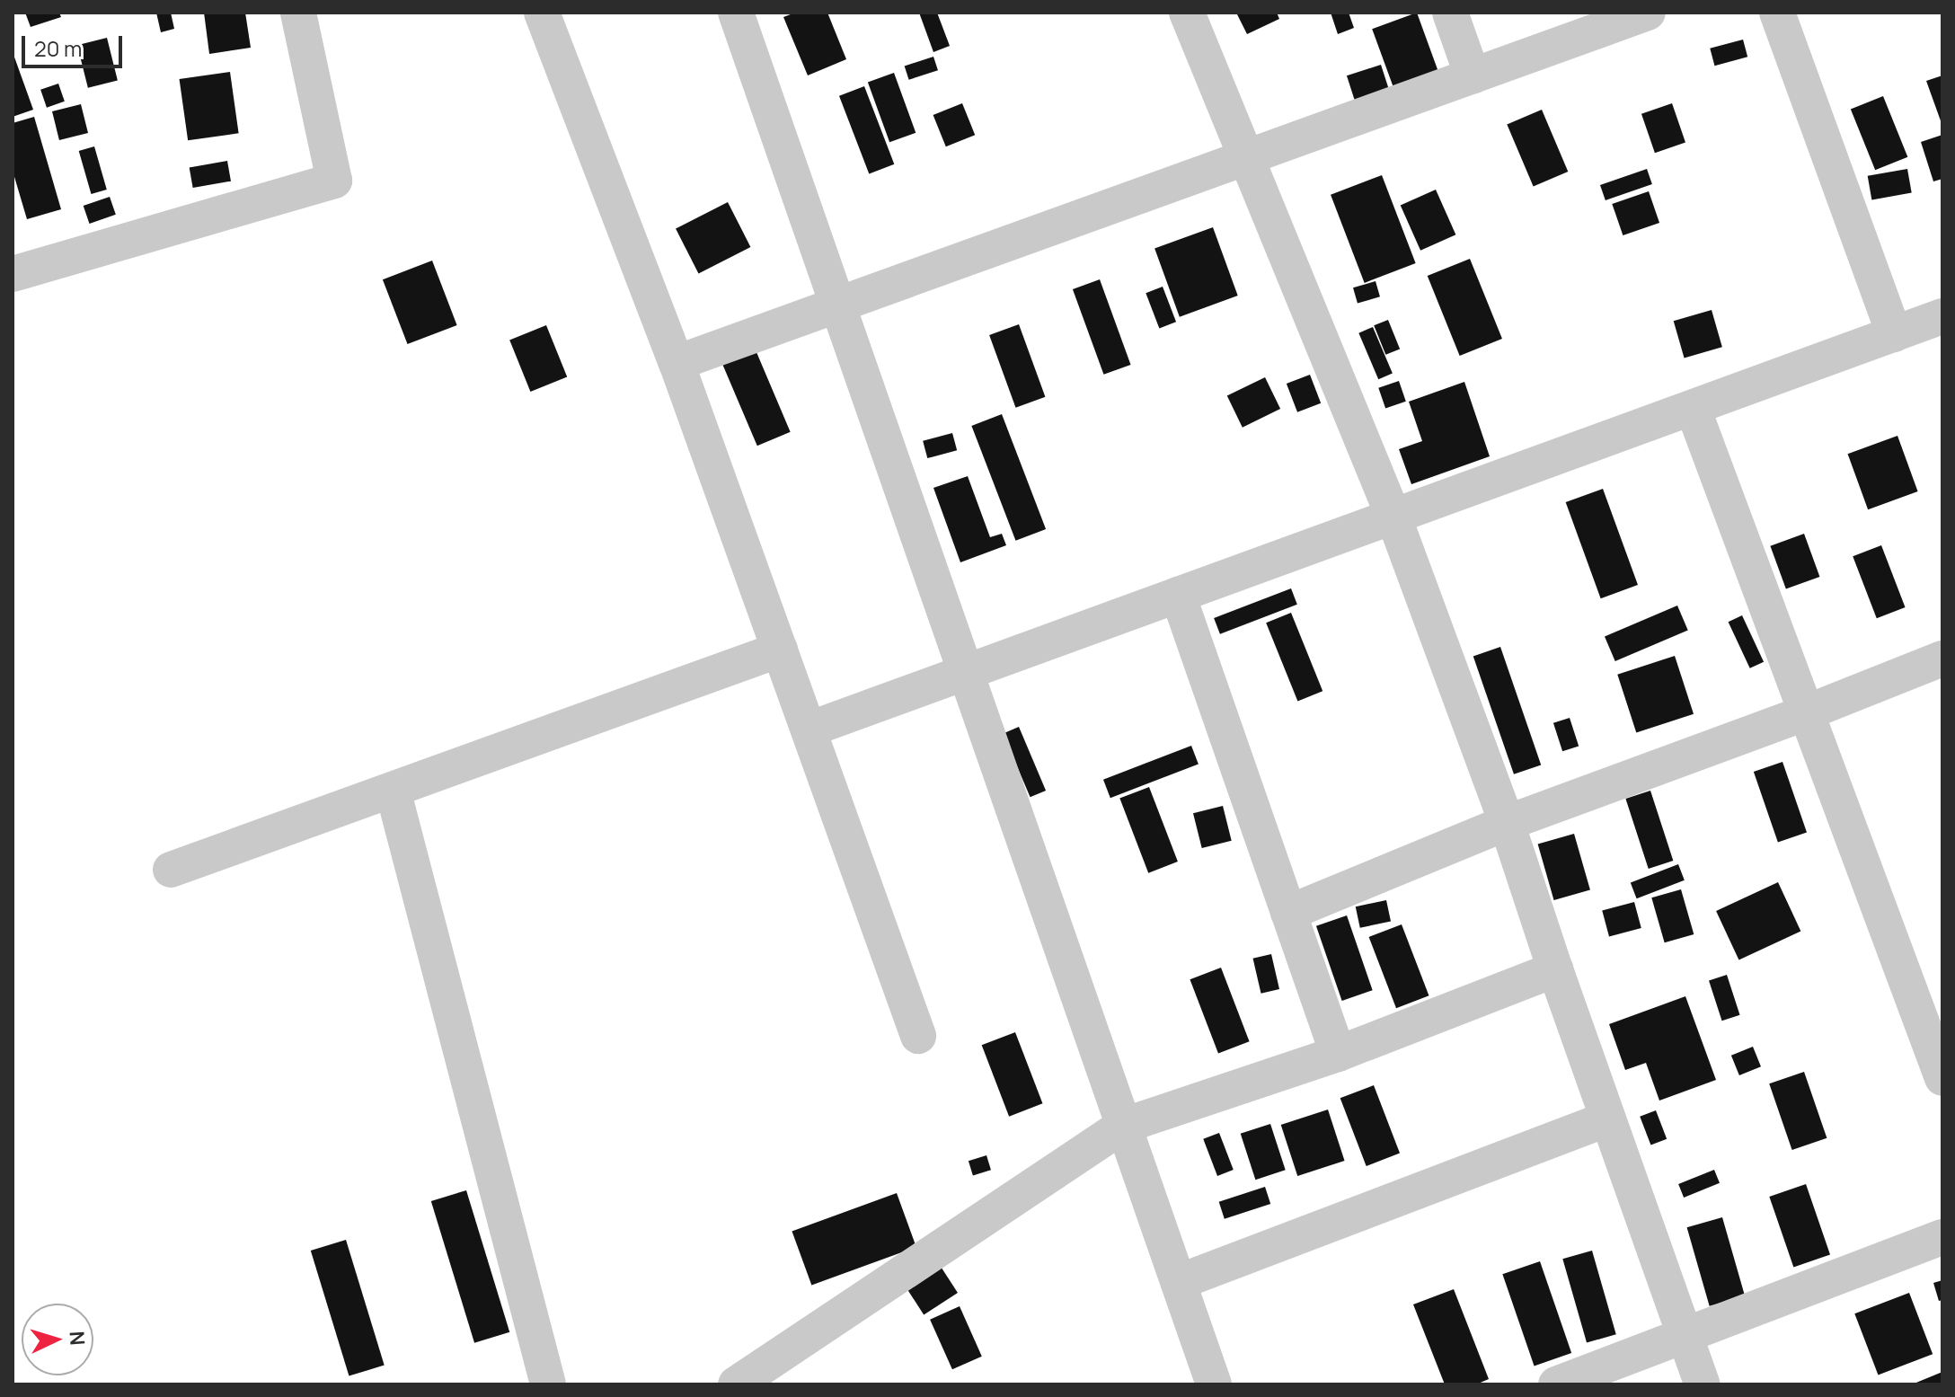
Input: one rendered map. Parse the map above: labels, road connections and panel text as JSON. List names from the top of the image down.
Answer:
{
  "scale_bar": "20 m",
  "north": "right"
}
